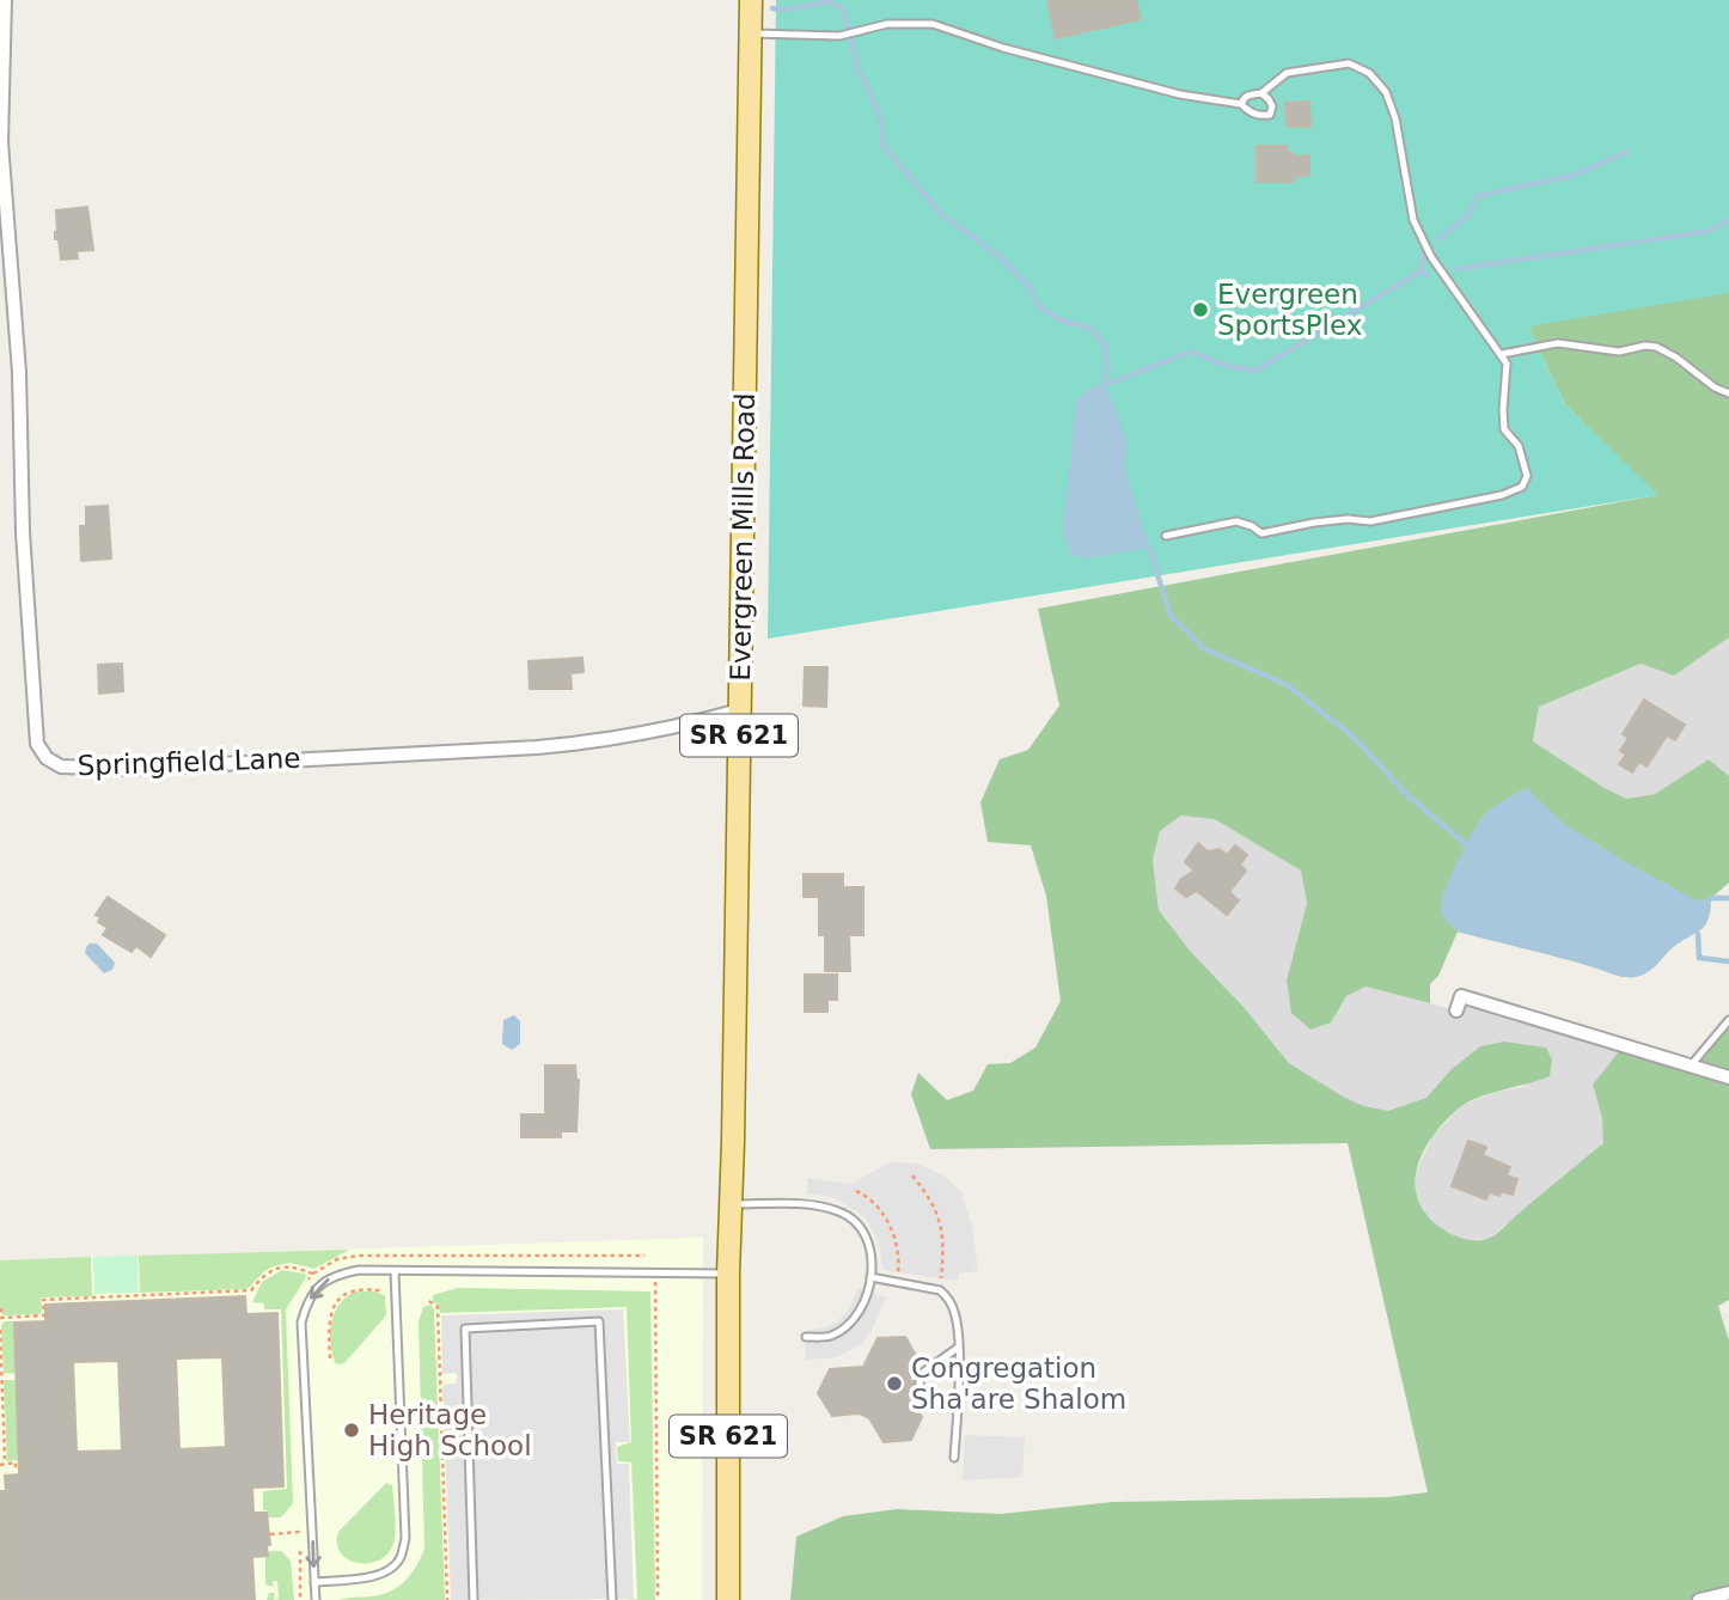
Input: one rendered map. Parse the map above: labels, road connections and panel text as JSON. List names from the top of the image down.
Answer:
{
  "streets": {
    "main road": ["Evergreen Mills Road", "SR 621"],
    "street": ["Springfield Lane"]
  },
  "crossings": [
    ["Evergreen Mills Road", "SR 621"],
    ["Evergreen Mills Road", "Springfield Lane"]
  ],
  "places": ["Evergreen SportsPlex", "Congregation Sha'are Shalom", "Heritage High School"]
}
